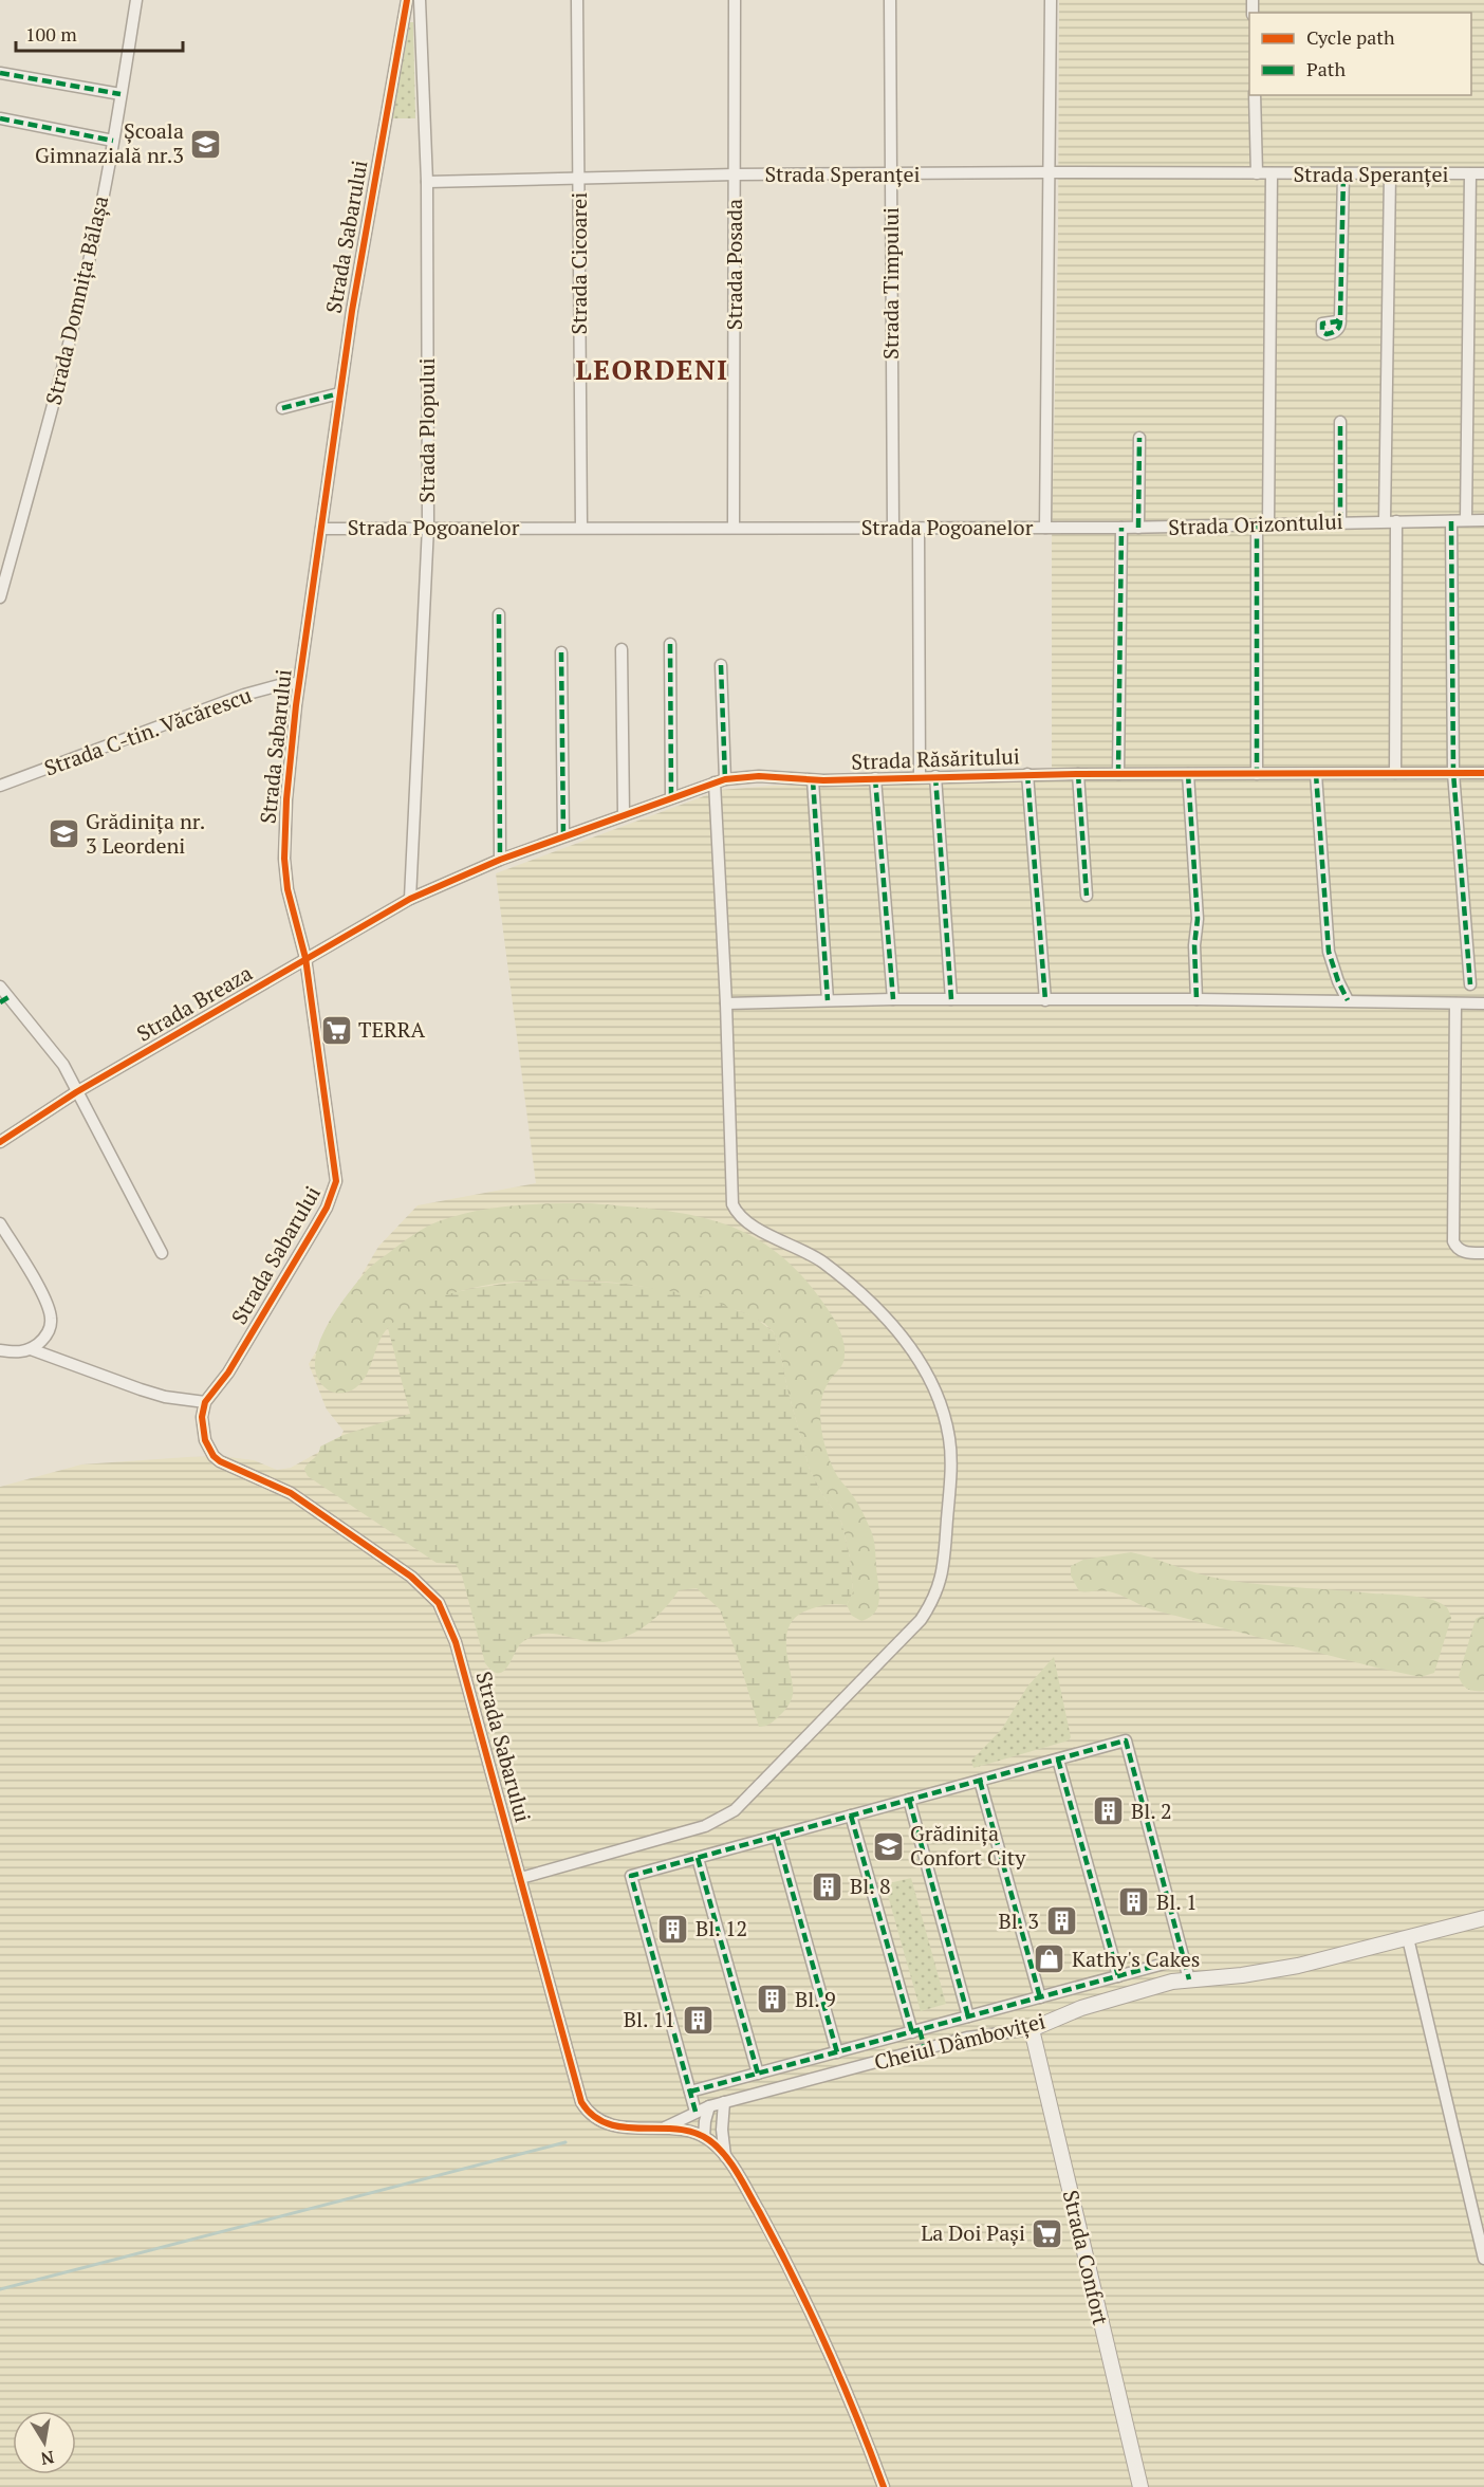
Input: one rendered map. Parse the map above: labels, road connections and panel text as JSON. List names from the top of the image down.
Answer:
{
  "streets": {
    "street": [
      "Strada Speranței",
      "Strada Sabarului",
      "Strada Cicoarei",
      "Strada Posada",
      "Strada Timpului",
      "Strada Domnița Bălașa",
      "Strada Plopului",
      "Strada Orizontului",
      "Strada Pogoanelor",
      "Strada C-tin. Văcărescu",
      "Strada Răsăritului",
      "Strada Breaza",
      "Cheiul Dâmboviței",
      "Strada Confort"
    ]
  },
  "crossings": [
    ["Strada Speranței", "Strada Cicoarei"],
    ["Strada Speranței", "Strada Posada"],
    ["Strada Speranței", "Strada Timpului"],
    ["Strada Speranței", "Strada Plopului"],
    ["Strada Speranței", "Strada Pogoanelor"],
    ["Strada Sabarului", "Strada Pogoanelor"],
    ["Strada Sabarului", "Strada C-tin. Văcărescu"],
    ["Strada Sabarului", "Strada Breaza"],
    ["Strada Sabarului", "Cheiul Dâmboviței"],
    ["Strada Cicoarei", "Strada Pogoanelor"],
    ["Strada Posada", "Strada Pogoanelor"],
    ["Strada Timpului", "Strada Pogoanelor"],
    ["Strada Plopului", "Strada Pogoanelor"],
    ["Strada Plopului", "Strada Răsăritului"],
    ["Strada Plopului", "Strada Breaza"],
    ["Strada Orizontului", "Strada Pogoanelor"],
    ["Strada Răsăritului", "Strada Breaza"],
    ["Cheiul Dâmboviței", "Strada Confort"]
  ],
  "districts": ["LEORDENI"],
  "places": {
    "school or university": ["Școala Gimnazială nr.3", "Grădinița nr. 3 Leordeni", "Grădinița Confort City"],
    "supermarket": ["TERRA", "La Doi Pași"],
    "building": [
      "Bl. 2",
      "Bl. 8",
      "Bl. 1",
      "Bl. 3",
      "Bl. 12",
      "Bl. 9",
      "Bl. 11"
    ],
    "shop": ["Kathy's Cakes"]
  },
  "legend": ["Cycle path", "Path"],
  "scale_bar": "100 m",
  "north": "bottom"
}
